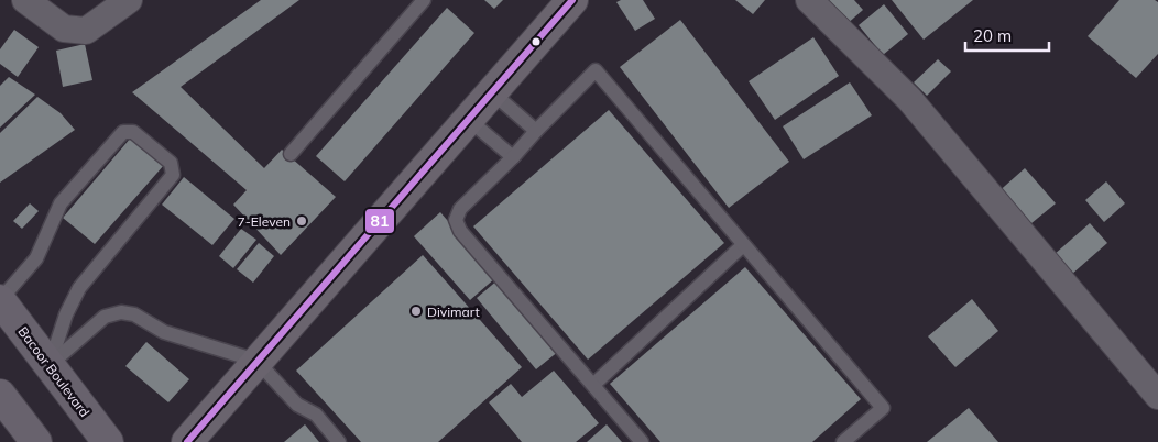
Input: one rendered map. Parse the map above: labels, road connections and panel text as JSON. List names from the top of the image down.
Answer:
{
  "streets": {
    "main road": ["Bacoor Boulevard"]
  },
  "places": ["7-Eleven", "Divimart"],
  "lines": ["transit line 81"],
  "scale_bar": "20 m"
}
